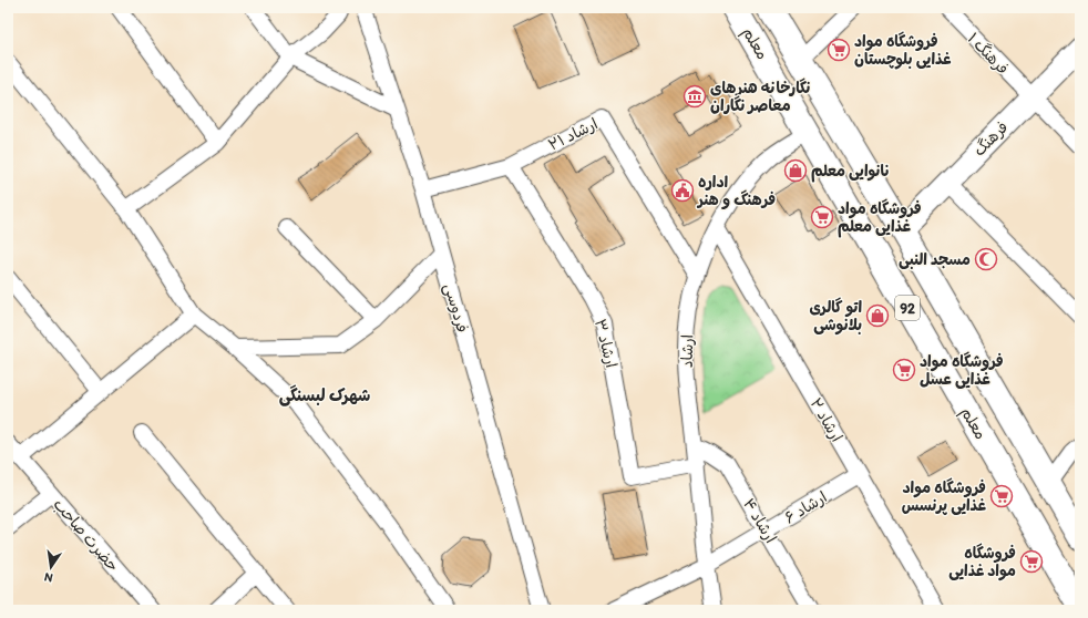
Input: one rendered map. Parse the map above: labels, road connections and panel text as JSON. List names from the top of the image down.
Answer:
{
  "streets": {
    "main road": ["معلم", "92"],
    "street": [
      "فرهنگ ۱",
      "ارشاد ۲۱",
      "فرهنگ",
      "فردوسی",
      "ارشاد ۳",
      "ارشاد",
      "ارشاد ۲",
      "ارشاد ۶",
      "ارشاد ۴",
      "حضرت صاحب"
    ]
  },
  "crossings": [
    ["معلم", "فرهنگ"],
    ["معلم", "ارشاد"],
    ["فرهنگ ۱", "فرهنگ"],
    ["ارشاد ۲۱", "فردوسی"],
    ["ارشاد ۲۱", "ارشاد ۳"],
    ["ارشاد ۲۱", "ارشاد"],
    ["ارشاد ۳", "ارشاد"],
    ["ارشاد", "ارشاد ۲"],
    ["ارشاد", "ارشاد ۶"],
    ["ارشاد", "ارشاد ۴"],
    ["ارشاد ۲", "ارشاد ۶"],
    ["ارشاد ۶", "ارشاد ۴"]
  ],
  "districts": ["شهرک لبسنگی"],
  "places": {
    "supermarket": [
      "فروشگاه مواد غذایی بلوچستان",
      "فروشگاه مواد غذایی معلم",
      "فروشگاه مواد غذایی عسل",
      "فروشگاه مواد غذایی پرنسس",
      "فروشگاه مواد غذایی"
    ],
    "museum": ["نگارخانه هنرهای معاصر نگاران"],
    "shop": ["نانوایی معلم", "اتو گالری بلانوشی"],
    "public building": ["اداره فرهنگ و هنر"],
    "mosque": ["مسجد النبی"]
  },
  "north": "bottom"
}
